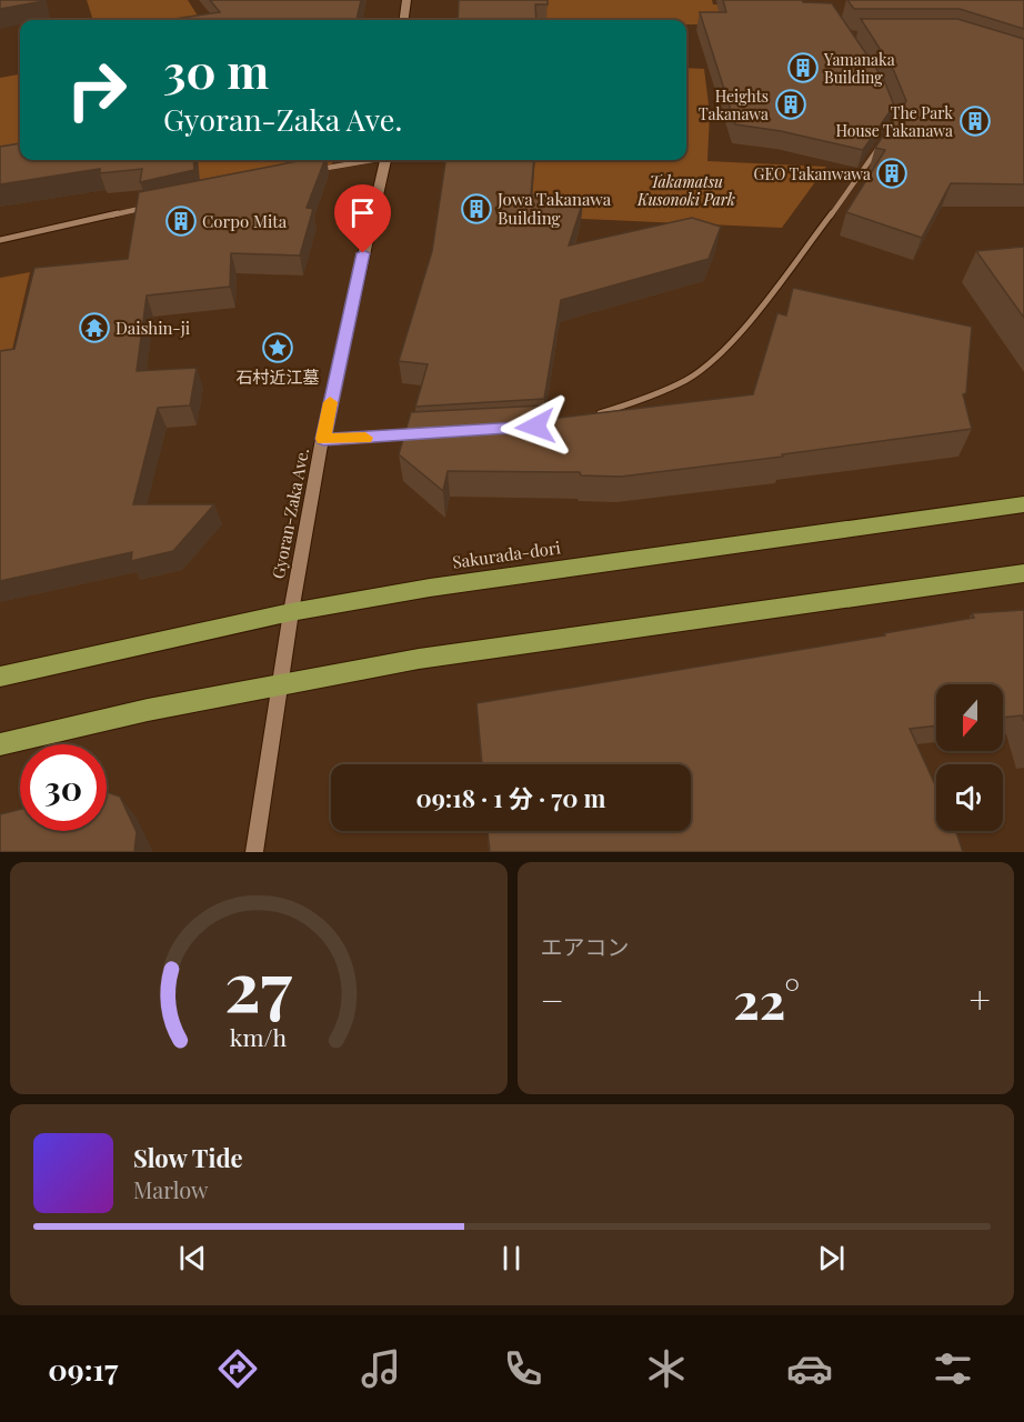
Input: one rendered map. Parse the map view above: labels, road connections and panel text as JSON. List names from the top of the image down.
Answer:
{
  "streets": {
    "highway": ["Sakurada-dori"],
    "main road": ["Gyoran-Zaka Ave."]
  },
  "crossings": [
    ["Gyoran-Zaka Ave.", "Sakurada-dori"]
  ],
  "parks": ["Takamatsu Kusonoki Park"],
  "places": {
    "building": [
      "Yamanaka Building",
      "Heights Takanawa",
      "The Park House Takanawa",
      "GEO Takanwawa",
      "Jowa Takanawa Building",
      "Corpo Mita"
    ],
    "temple": ["Daishin-ji"],
    "place": ["石村近江墓"]
  },
  "north": "bottom",
  "page": {
    "turn": ["30 m", "Gyoran-Zaka Ave."],
    "limit": "30",
    "trip": "09:18 · 1 分 · 70 m",
    "tile": "エアコン",
    "heat": ["−", "22°", "+"],
    "song": ["Slow Tide", "Marlow"],
    "tabs": "09:17",
    "gauge": ["27", "km/h"]
  }
}
